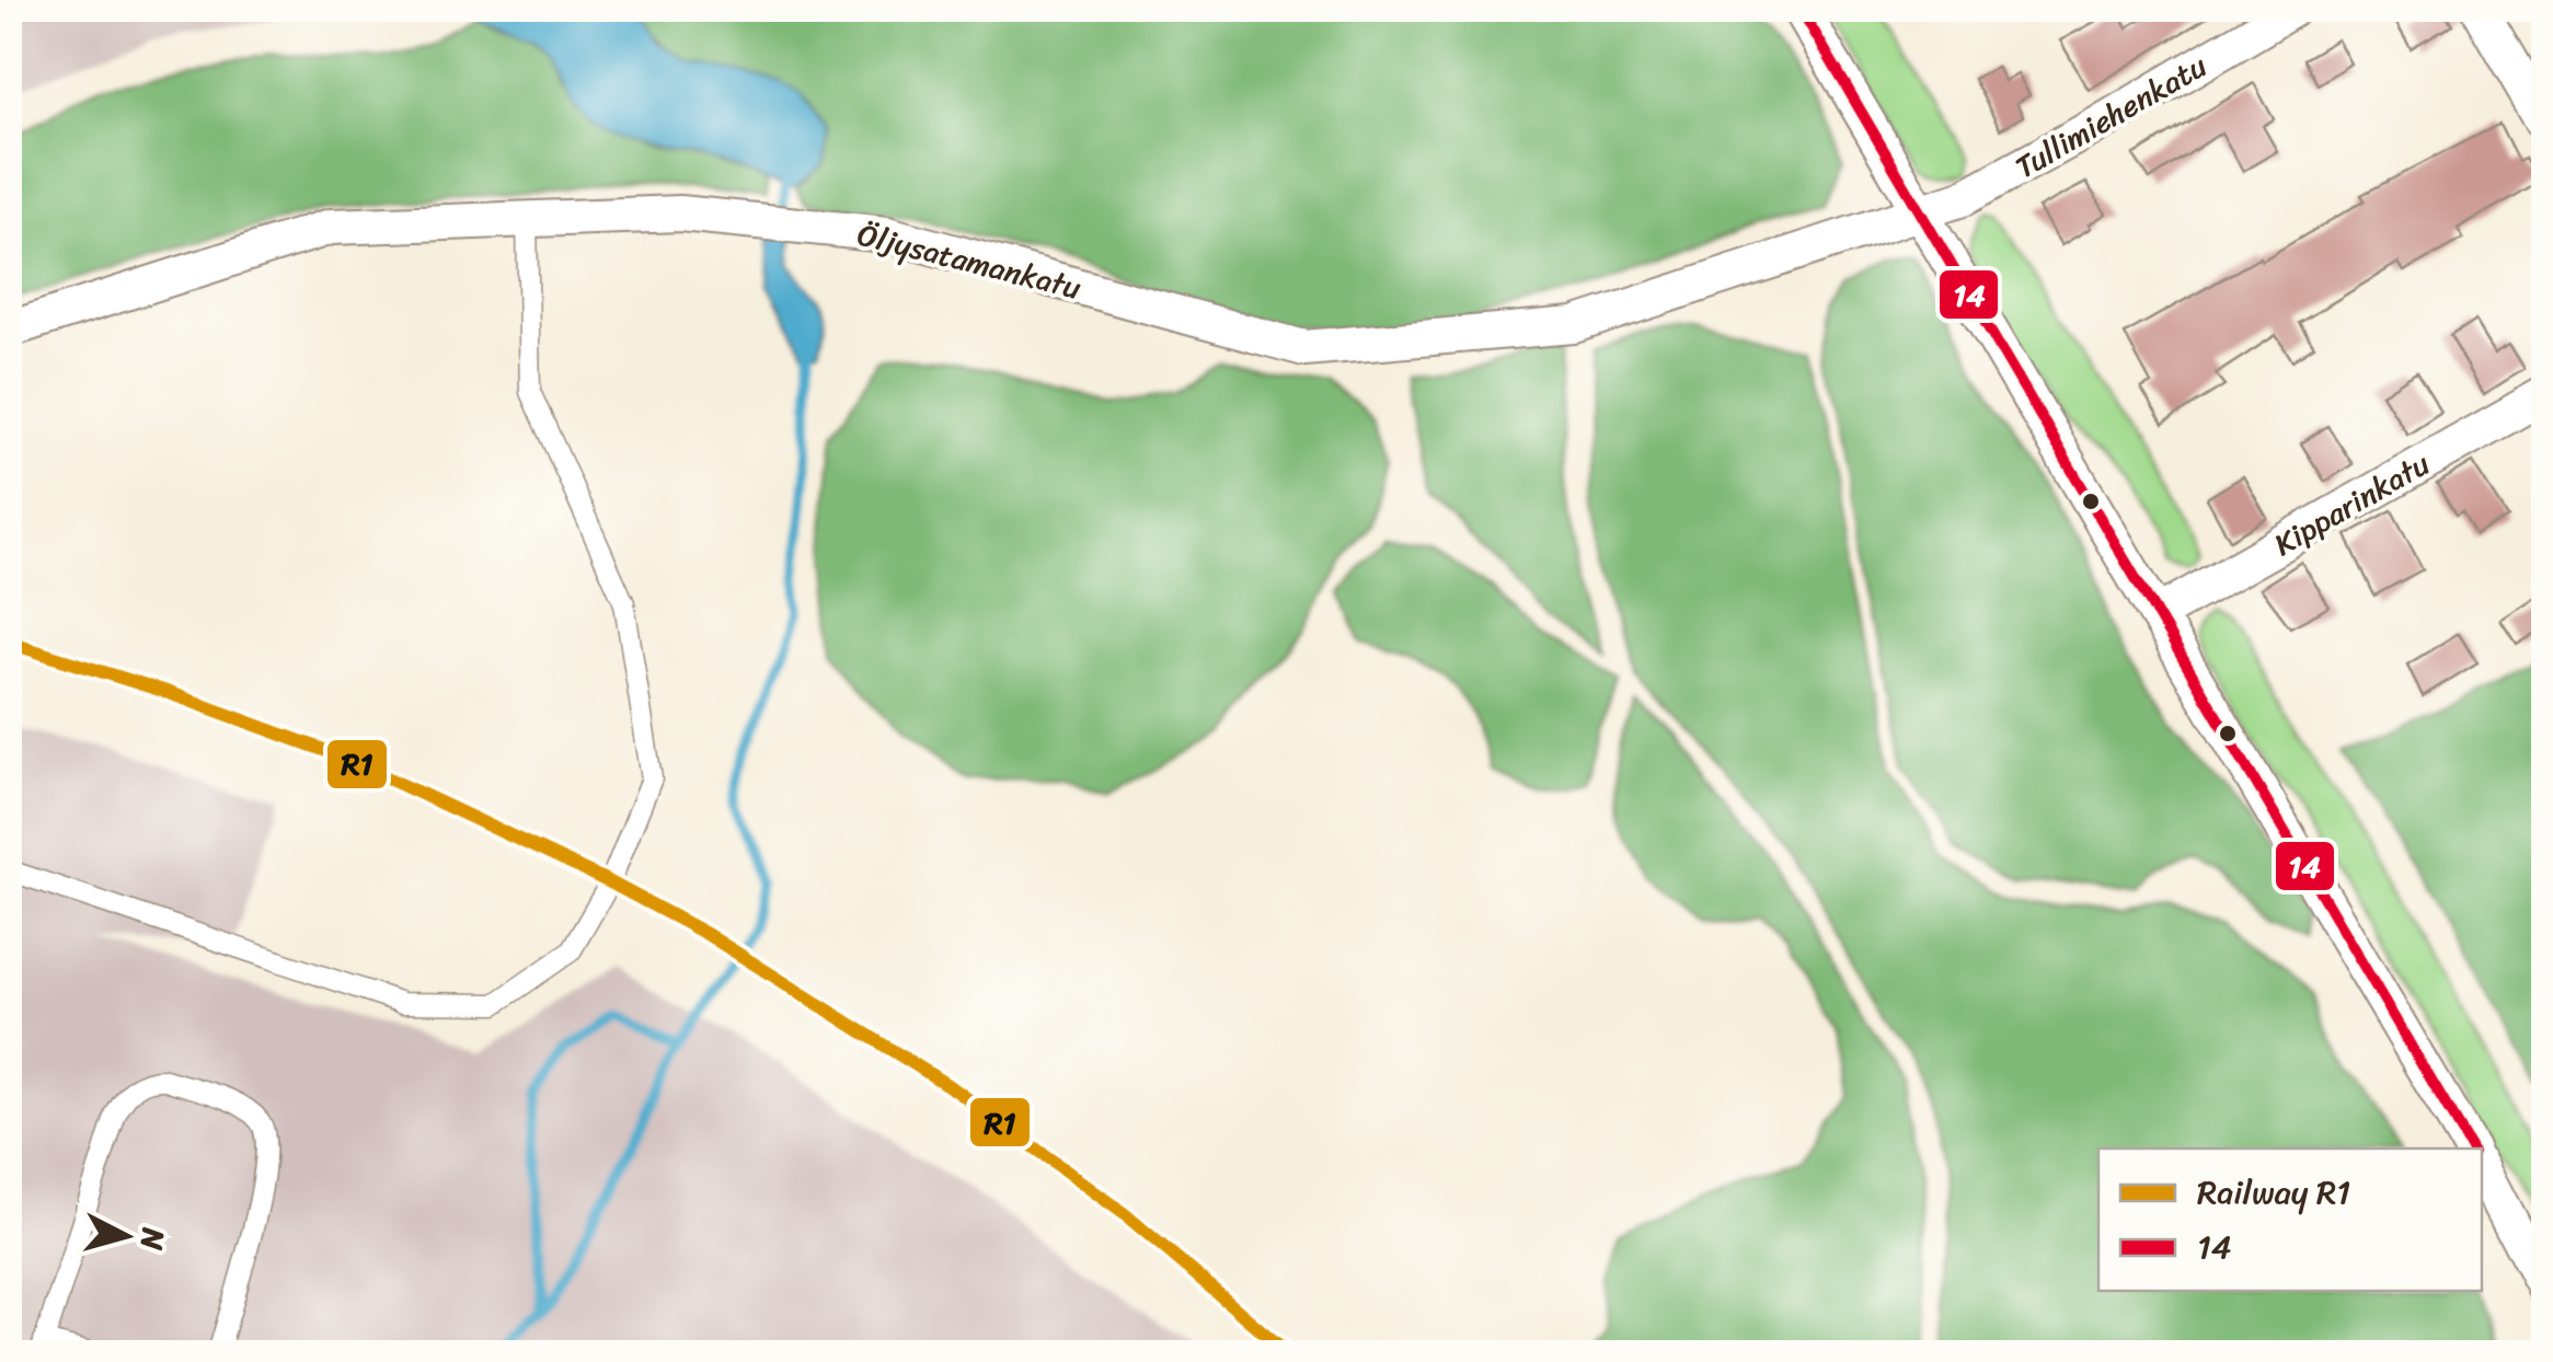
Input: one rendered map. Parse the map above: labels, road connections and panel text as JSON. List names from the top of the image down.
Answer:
{
  "streets": {
    "street": ["Tullimiehenkatu", "Öljysatamankatu", "Kipparinkatu"]
  },
  "crossings": [
    ["Tullimiehenkatu", "Öljysatamankatu"]
  ],
  "lines": ["transit line 14", "rail line R1"],
  "legend": ["Railway R1", "14"],
  "north": "right"
}
